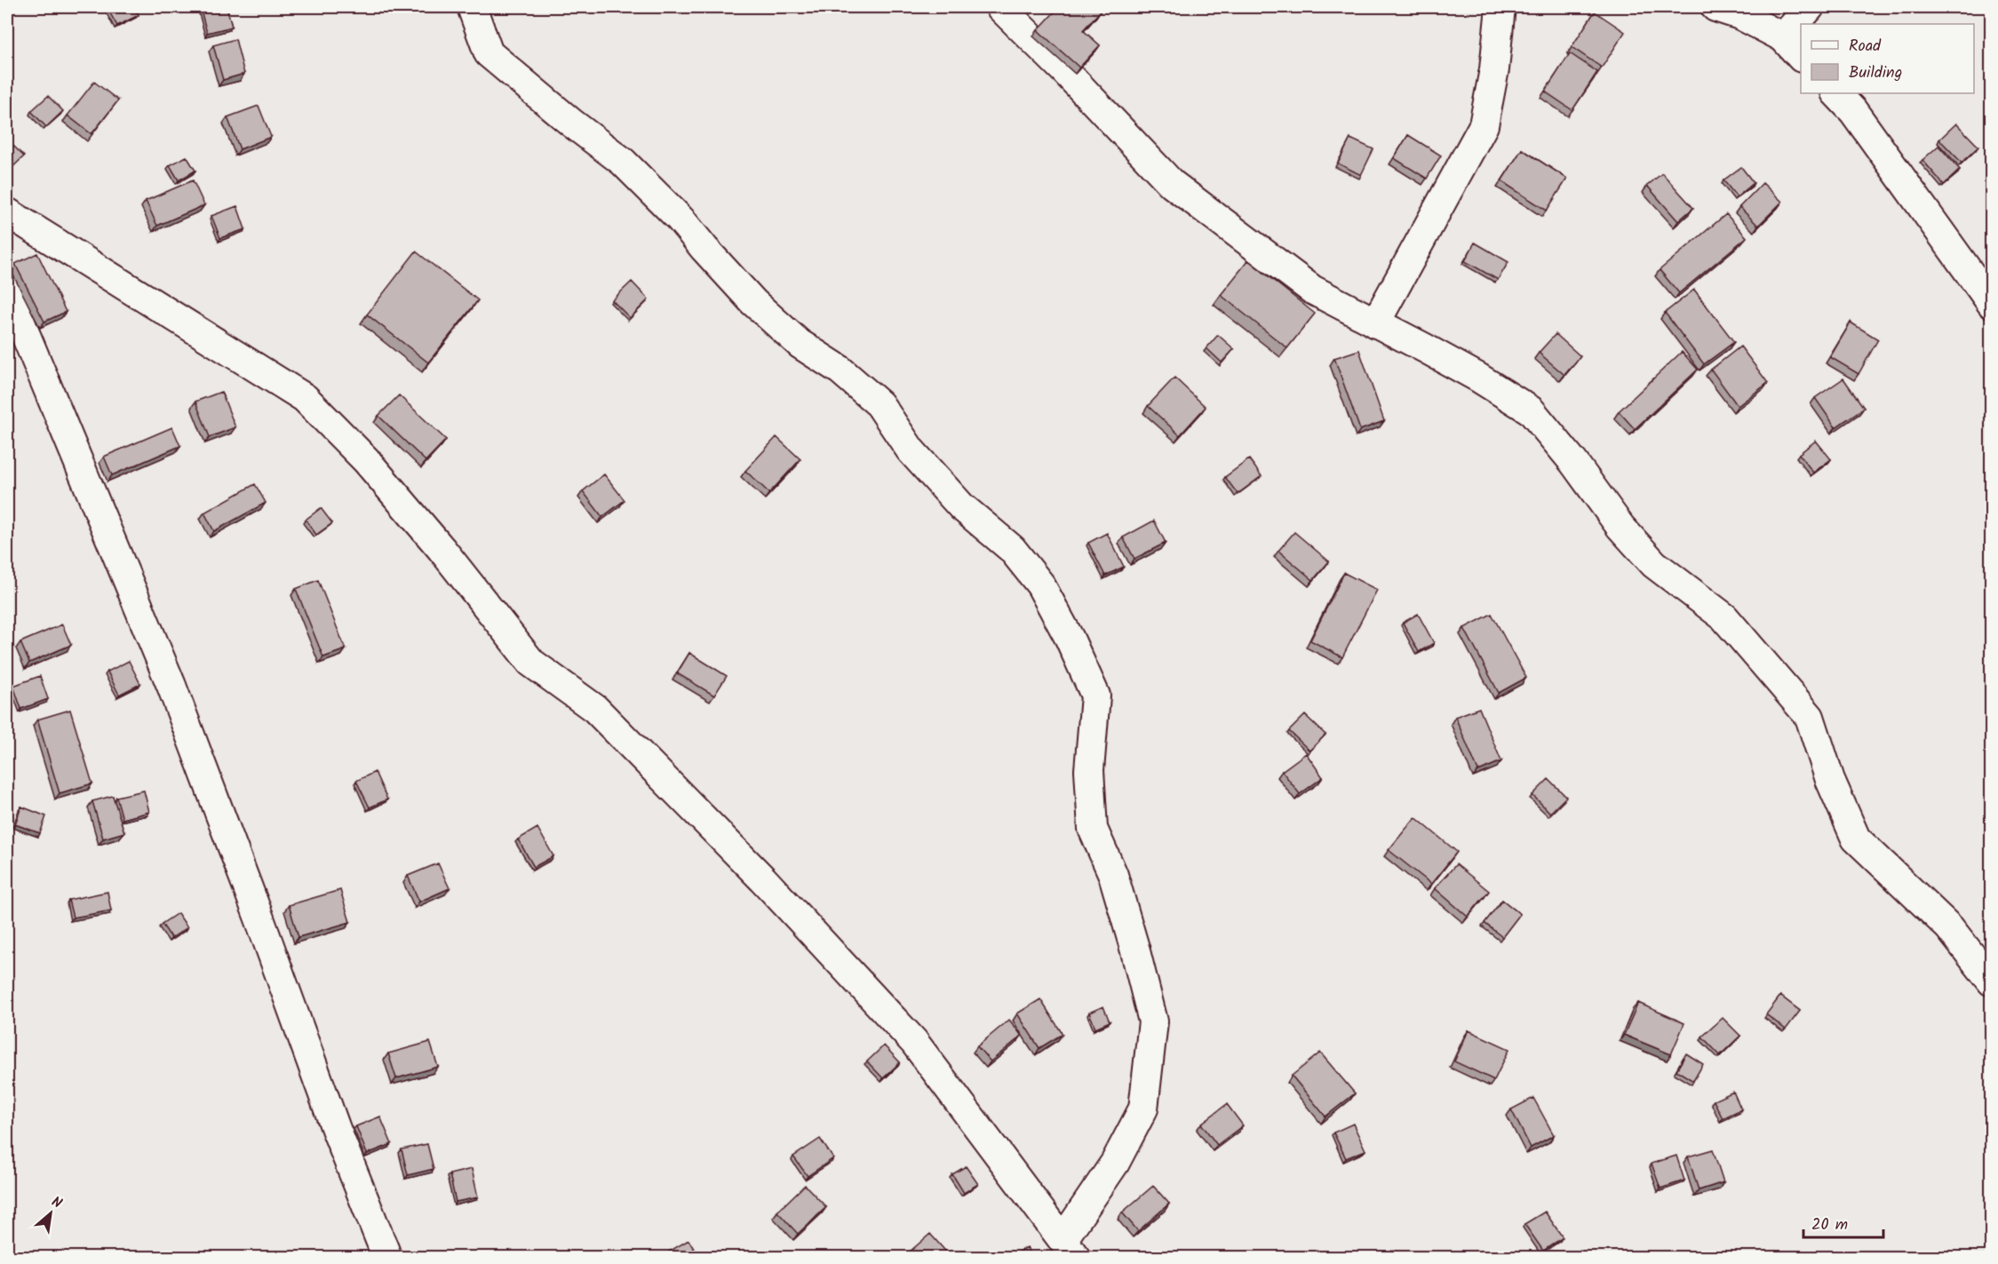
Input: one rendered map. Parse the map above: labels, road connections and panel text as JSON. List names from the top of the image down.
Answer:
{
  "legend": ["Road", "Building"],
  "scale_bar": "20 m",
  "north": "top right"
}
